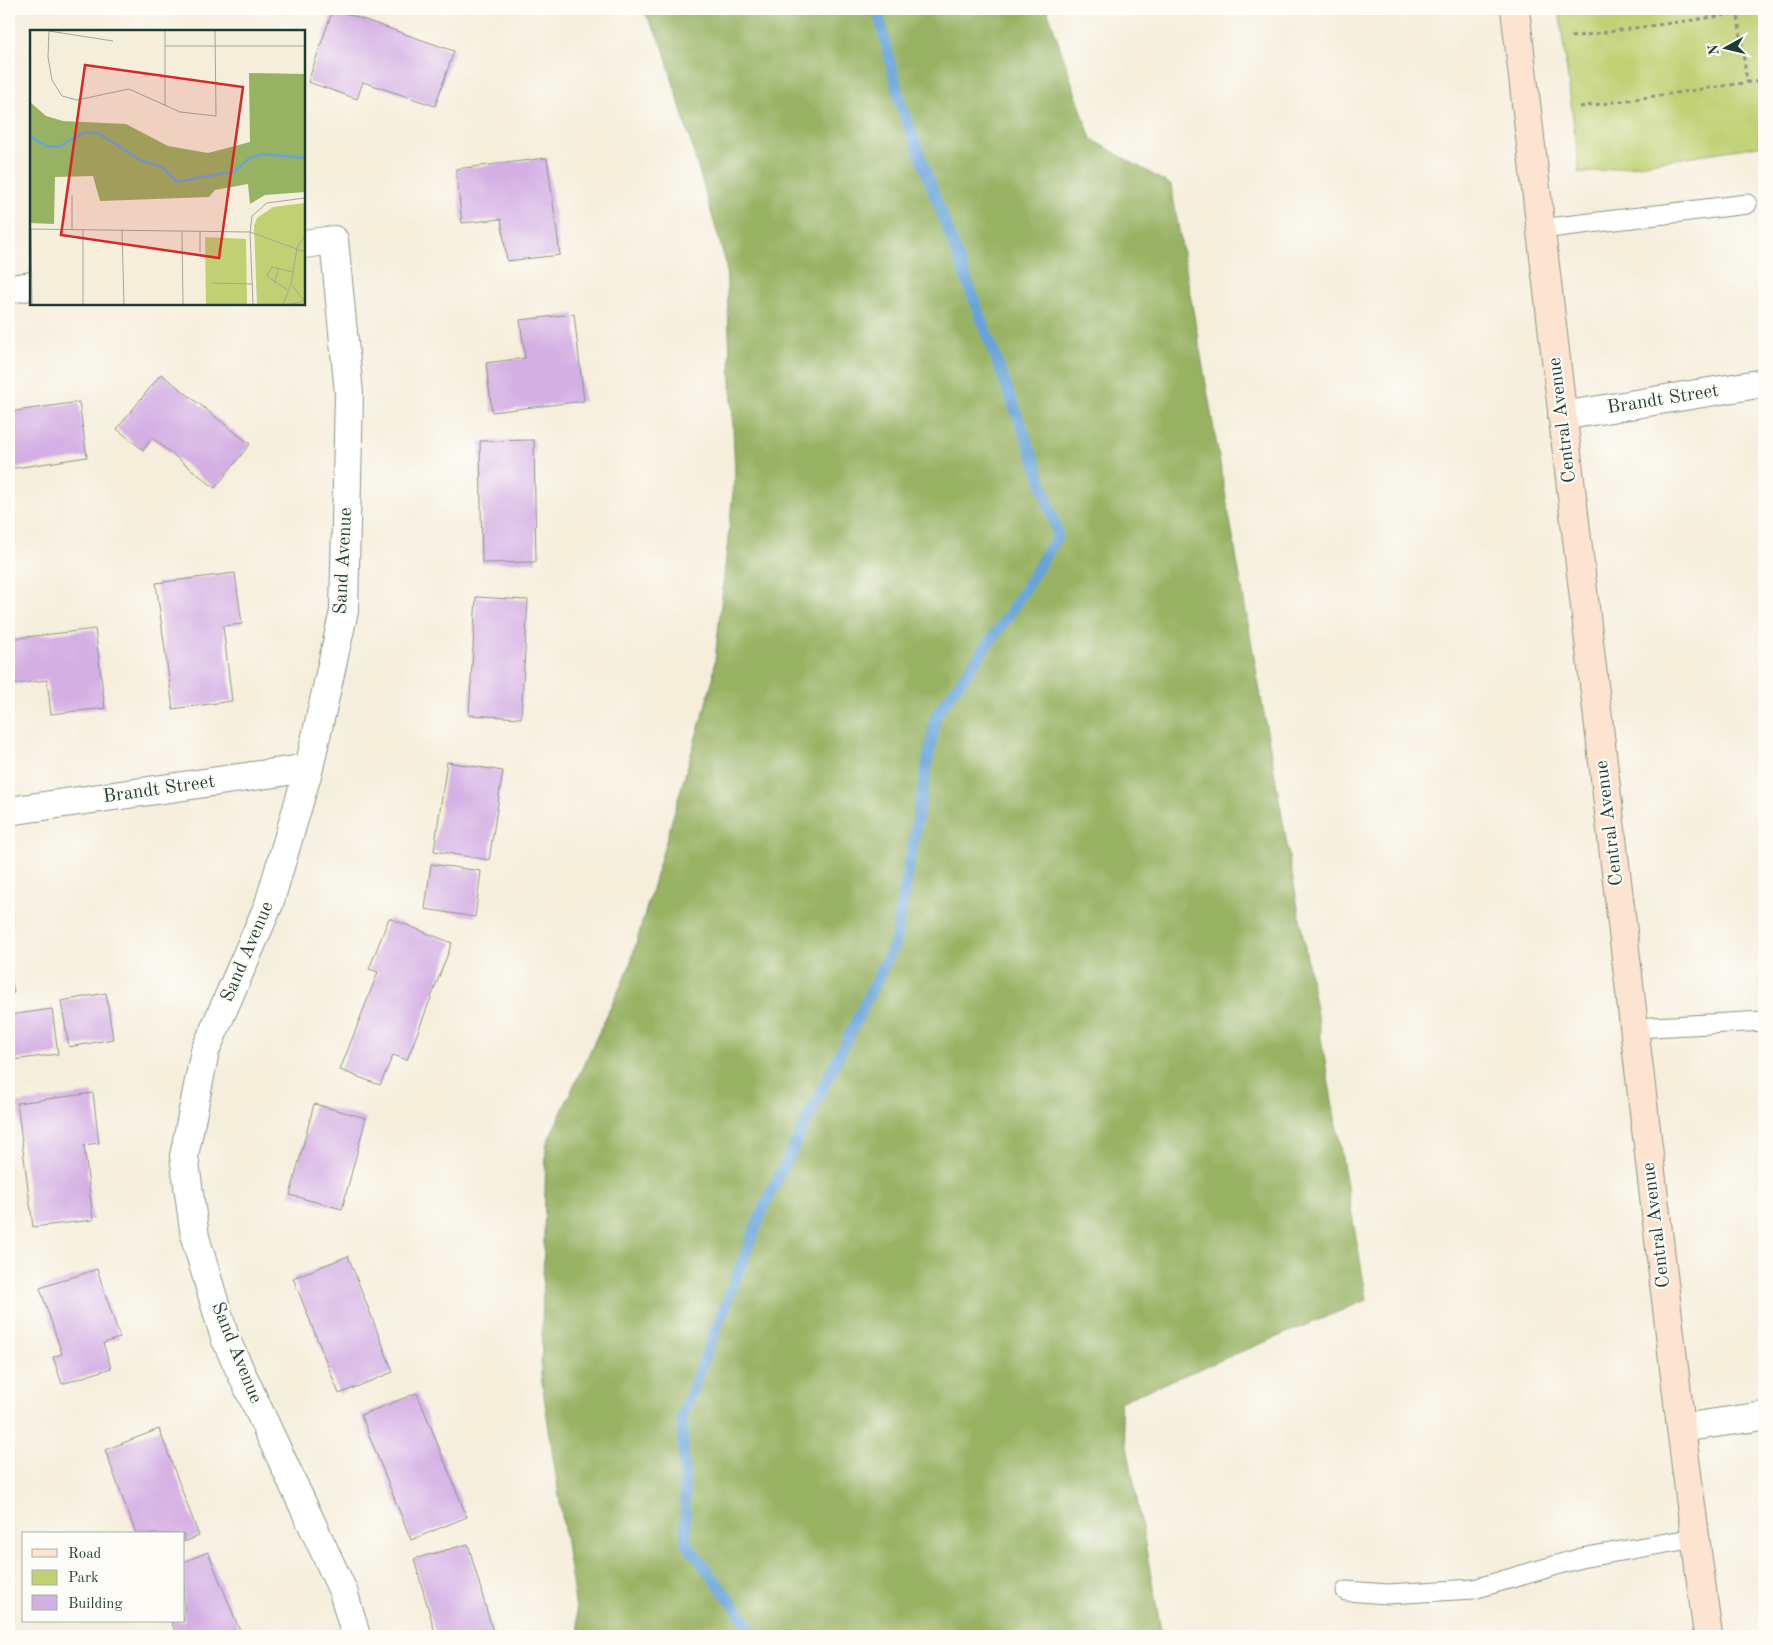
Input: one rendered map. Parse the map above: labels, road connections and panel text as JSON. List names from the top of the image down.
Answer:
{
  "streets": {
    "main road": ["Central Avenue"],
    "street": ["Brandt Street", "Sand Avenue"]
  },
  "crossings": [
    ["Brandt Street", "Central Avenue"],
    ["Brandt Street", "Sand Avenue"]
  ],
  "legend": ["Road", "Park", "Building"],
  "north": "left"
}
